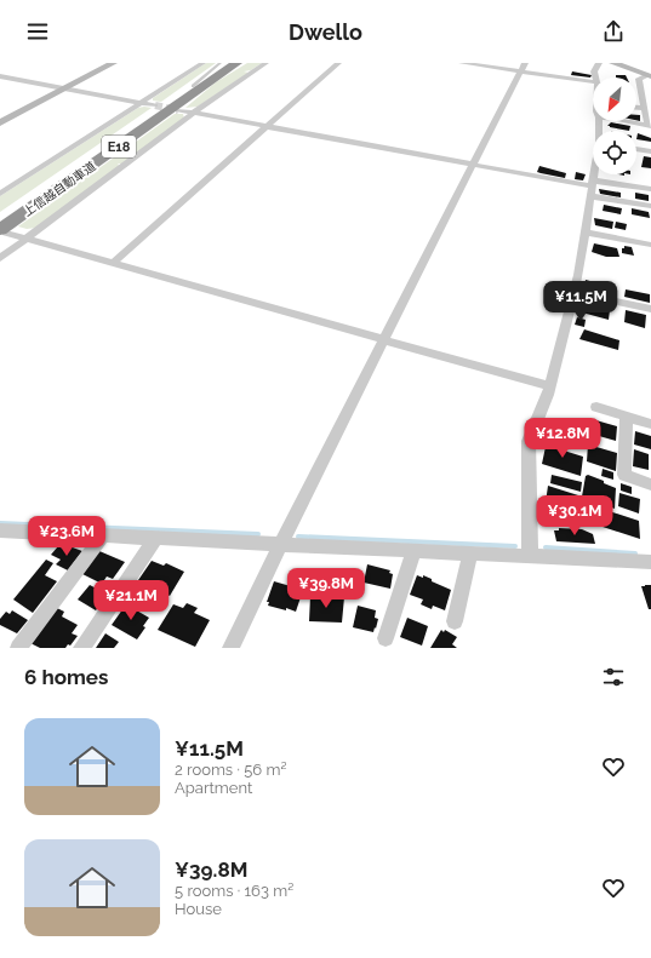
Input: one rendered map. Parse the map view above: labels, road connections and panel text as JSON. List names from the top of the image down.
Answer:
{
  "streets": {
    "highway": ["E18", "上信越自動車道"]
  },
  "north": "bottom left",
  "page": {
    "header": "Dwello",
    "price": [
      "¥11.5M",
      "¥12.8M",
      "¥30.1M",
      "¥23.6M",
      "¥39.8M",
      "¥21.1M"
    ],
    "heading": "6 homes",
    "list": [
      {
        "name": "¥11.5M",
        "note": "2 rooms · 56 m² · Apartment"
      },
      {
        "name": "¥39.8M",
        "note": "5 rooms · 163 m² · House"
      }
    ]
  }
}
